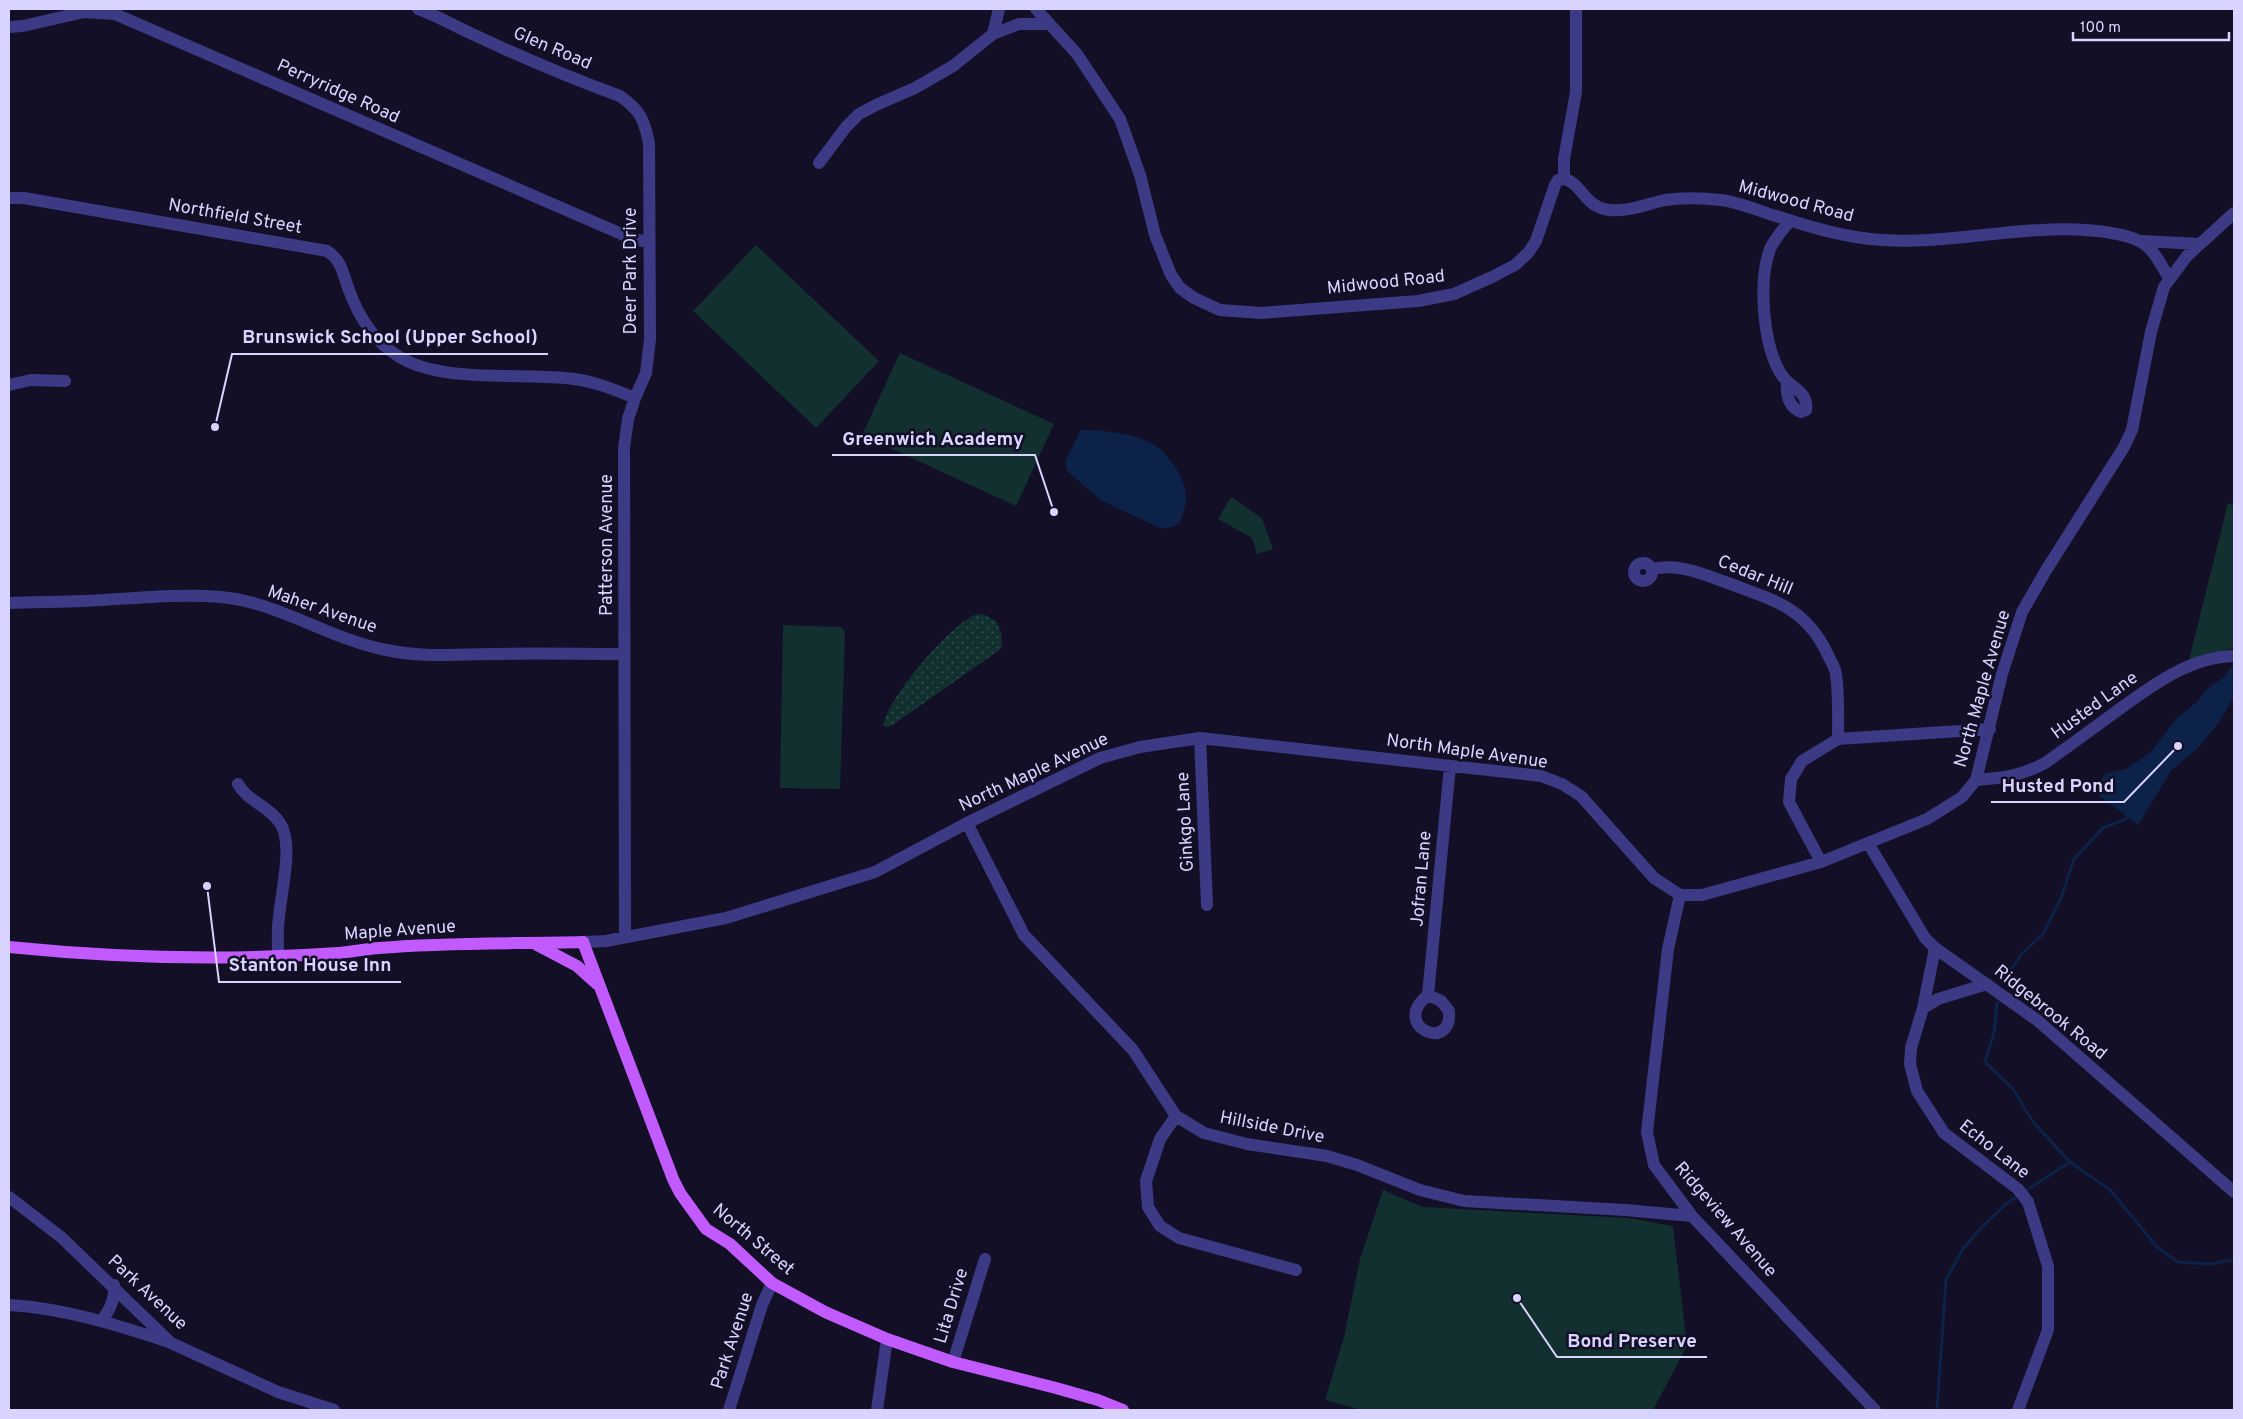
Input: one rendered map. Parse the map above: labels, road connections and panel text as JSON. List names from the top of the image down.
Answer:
{
  "streets": {
    "main road": ["Maple Avenue", "North Street"],
    "street": [
      "Glen Road",
      "Perryridge Road",
      "Midwood Road",
      "Northfield Street",
      "Deer Park Drive",
      "Patterson Avenue",
      "Cedar Hill",
      "Maher Avenue",
      "North Maple Avenue",
      "Husted Lane",
      "Ginkgo Lane",
      "Jofran Lane",
      "Ridgebrook Road",
      "Hillside Drive",
      "Echo Lane",
      "Ridgeview Avenue",
      "Park Avenue",
      "Lita Drive"
    ]
  },
  "crossings": [
    ["Glen Road", "Deer Park Drive"],
    ["Perryridge Road", "Deer Park Drive"],
    ["Midwood Road", "North Maple Avenue"],
    ["Northfield Street", "Deer Park Drive"],
    ["Northfield Street", "Patterson Avenue"],
    ["Deer Park Drive", "Patterson Avenue"],
    ["Patterson Avenue", "Maher Avenue"],
    ["Patterson Avenue", "North Maple Avenue"],
    ["North Maple Avenue", "Husted Lane"],
    ["North Maple Avenue", "Ginkgo Lane"],
    ["North Maple Avenue", "Jofran Lane"],
    ["North Maple Avenue", "Maple Avenue"],
    ["North Maple Avenue", "Ridgebrook Road"],
    ["North Maple Avenue", "Hillside Drive"],
    ["North Maple Avenue", "Ridgeview Avenue"],
    ["North Maple Avenue", "North Street"],
    ["Maple Avenue", "North Street"],
    ["Ridgebrook Road", "Echo Lane"],
    ["Hillside Drive", "Ridgeview Avenue"],
    ["North Street", "Park Avenue"],
    ["North Street", "Lita Drive"]
  ],
  "places": [
    "Brunswick School (Upper School)",
    "Greenwich Academy",
    "Husted Pond",
    "Stanton House Inn",
    "Bond Preserve"
  ],
  "scale_bar": "100 m"
}
